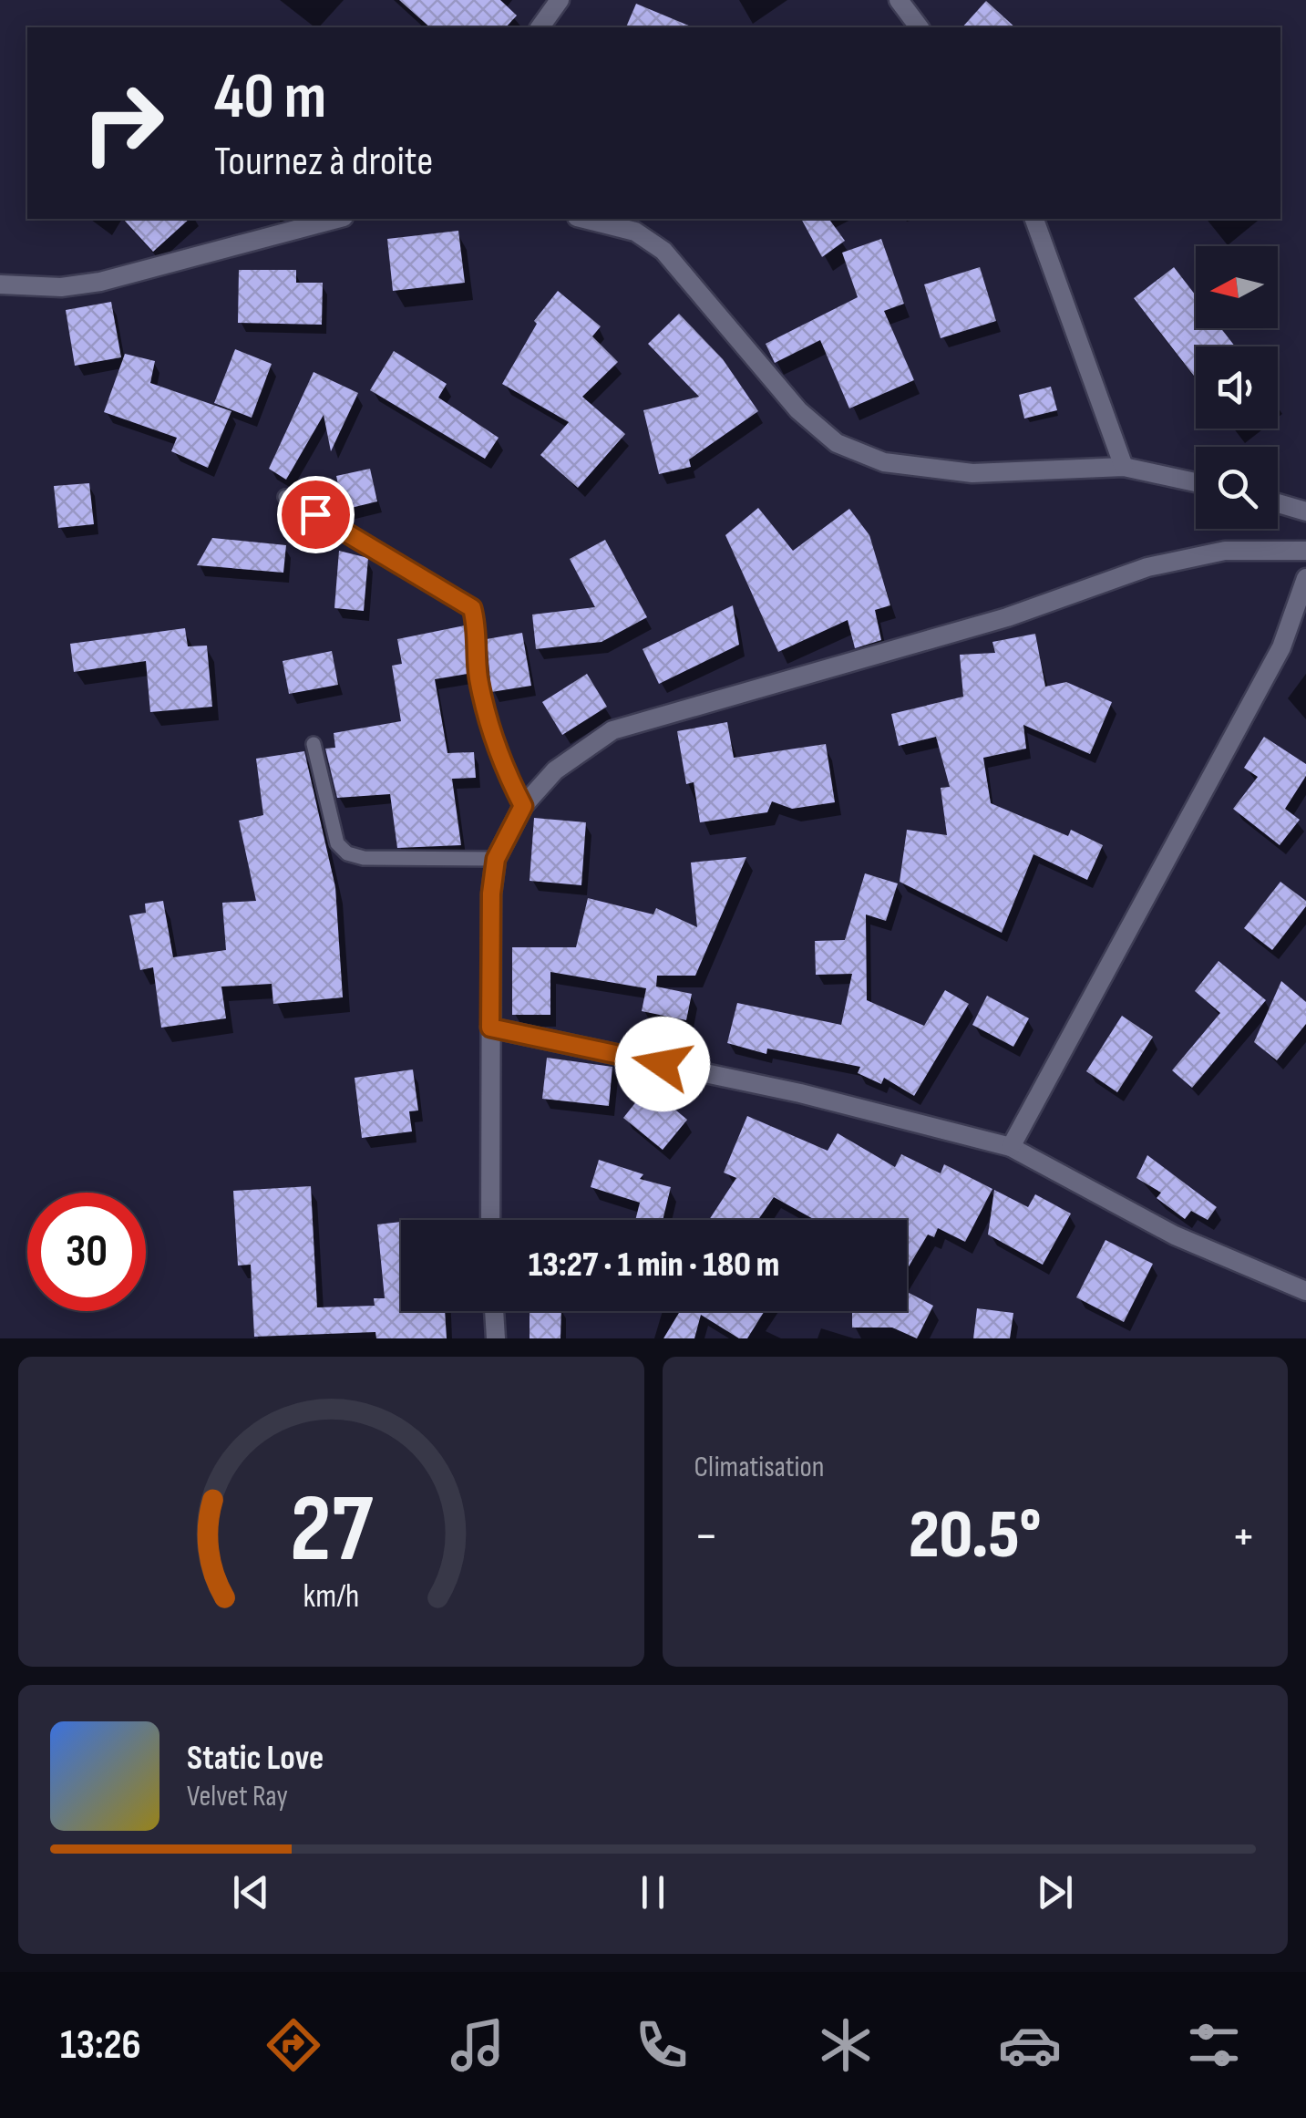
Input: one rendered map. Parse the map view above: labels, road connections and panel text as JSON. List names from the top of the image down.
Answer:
{
  "north": "left",
  "page": {
    "turn": ["40 m", "Tournez à droite"],
    "limit": "30",
    "trip": "13:27 · 1 min · 180 m",
    "tile": "Climatisation",
    "heat": ["−", "20.5°", "+"],
    "song": ["Static Love", "Velvet Ray"],
    "tabs": "13:26",
    "gauge": ["27", "km/h"]
  }
}
